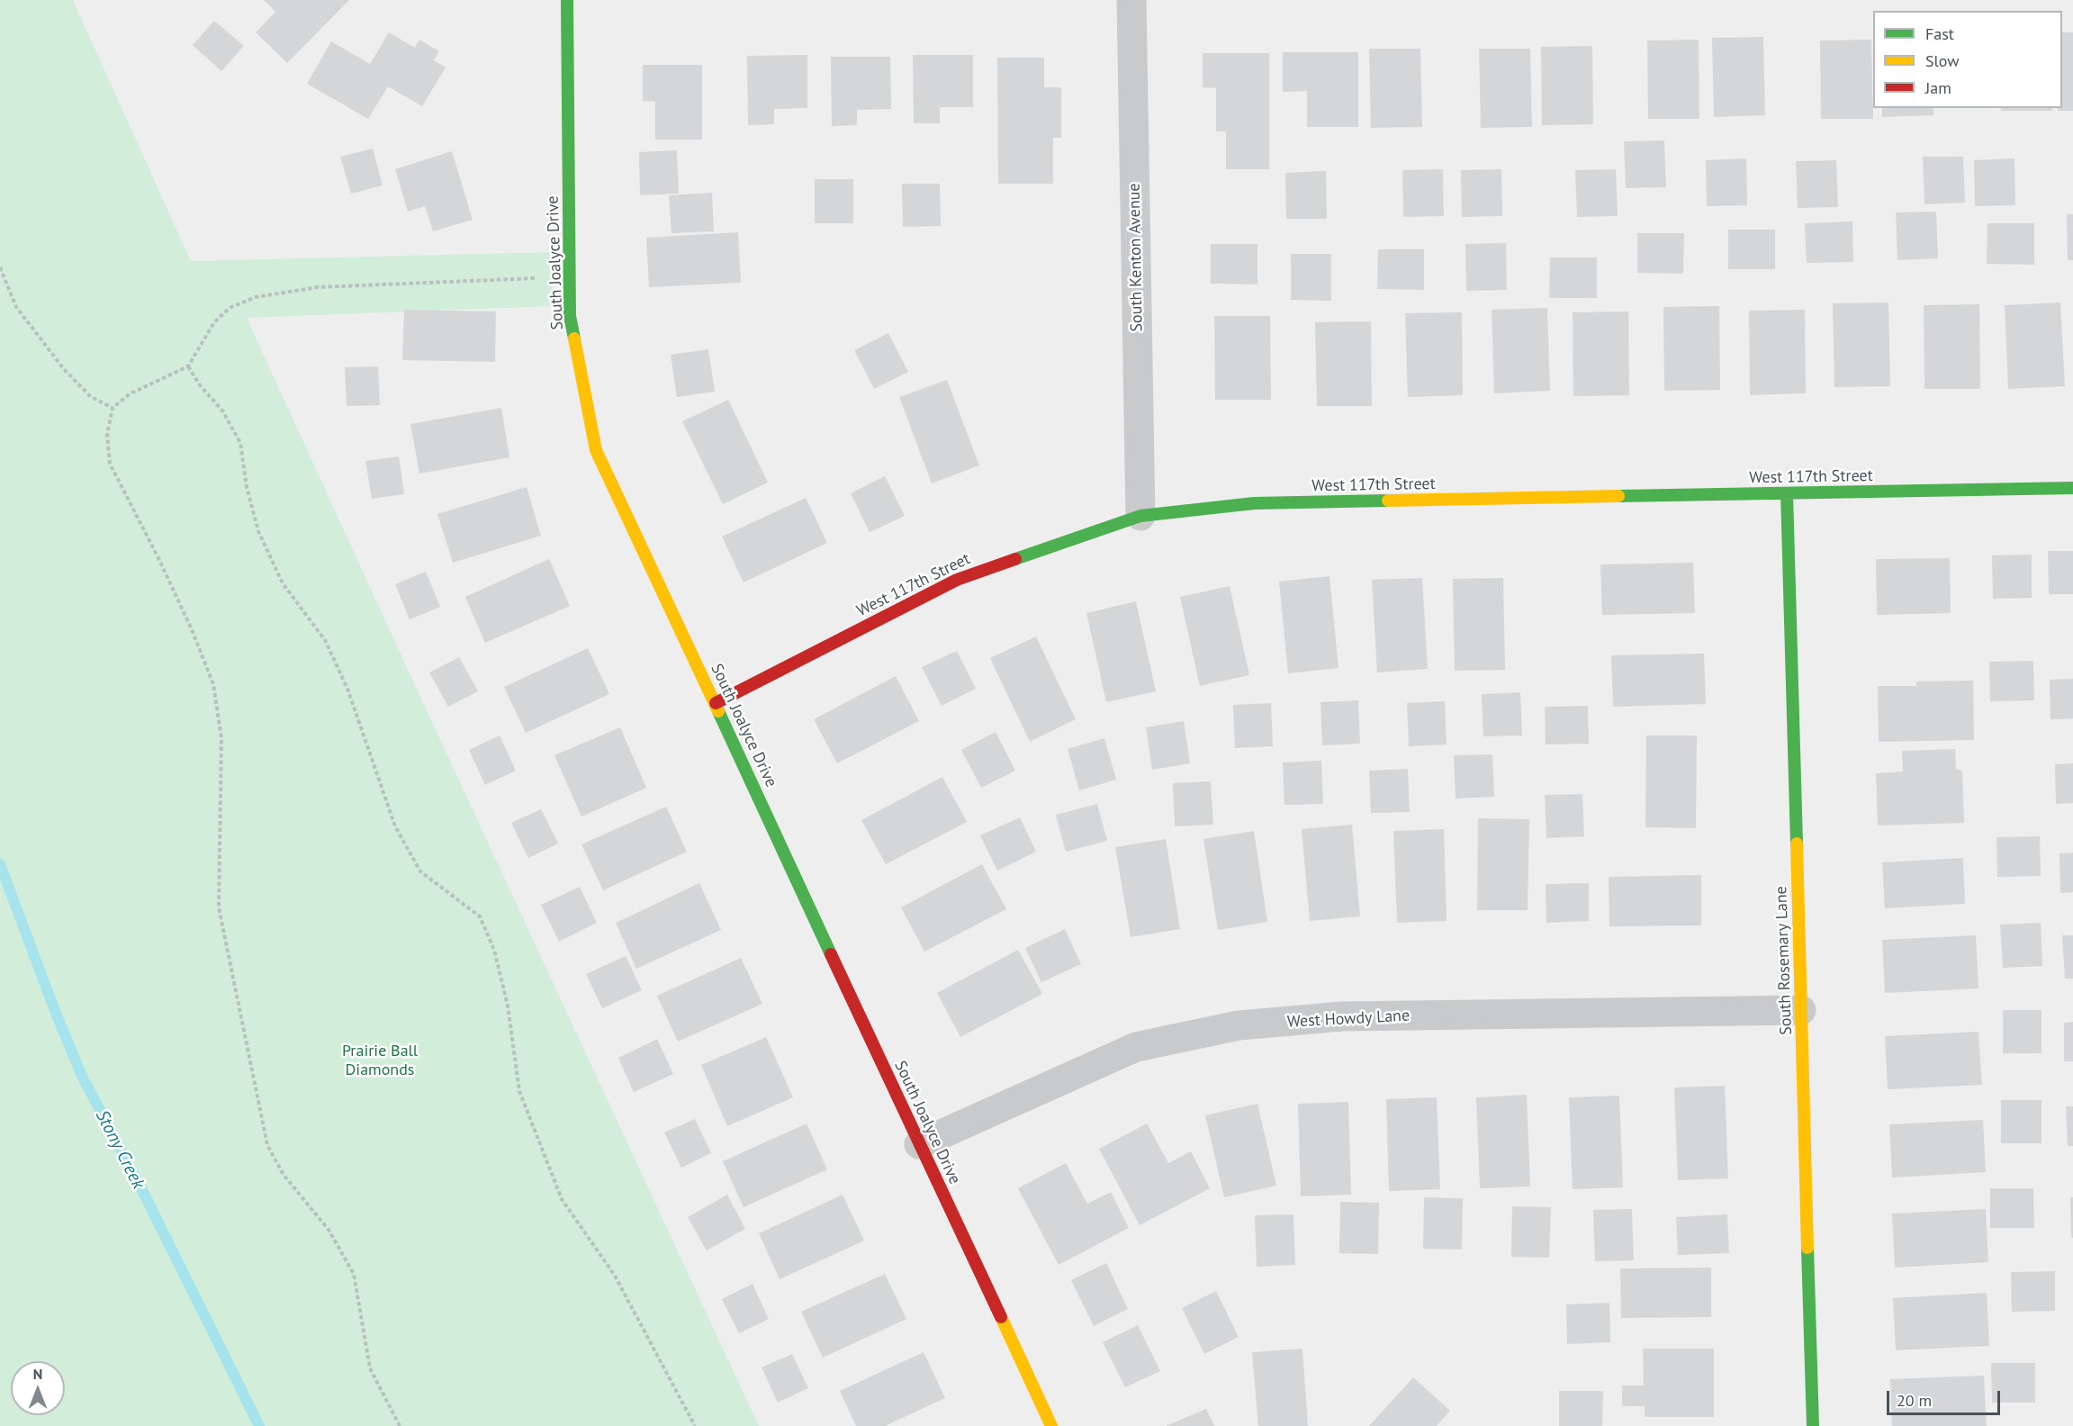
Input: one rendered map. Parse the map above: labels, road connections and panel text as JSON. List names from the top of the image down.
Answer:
{
  "streets": {
    "street": [
      "South Kenton Avenue",
      "South Joalyce Drive",
      "West 117th Street",
      "South Rosemary Lane",
      "West Howdy Lane"
    ]
  },
  "crossings": [
    ["South Kenton Avenue", "West 117th Street"],
    ["South Joalyce Drive", "West 117th Street"],
    ["South Joalyce Drive", "West Howdy Lane"],
    ["West 117th Street", "South Rosemary Lane"],
    ["South Rosemary Lane", "West Howdy Lane"]
  ],
  "water": ["Stony Creek"],
  "parks": ["Prairie Ball Diamonds"],
  "legend": ["Fast", "Slow", "Jam"],
  "scale_bar": "20 m",
  "north": "top"
}
